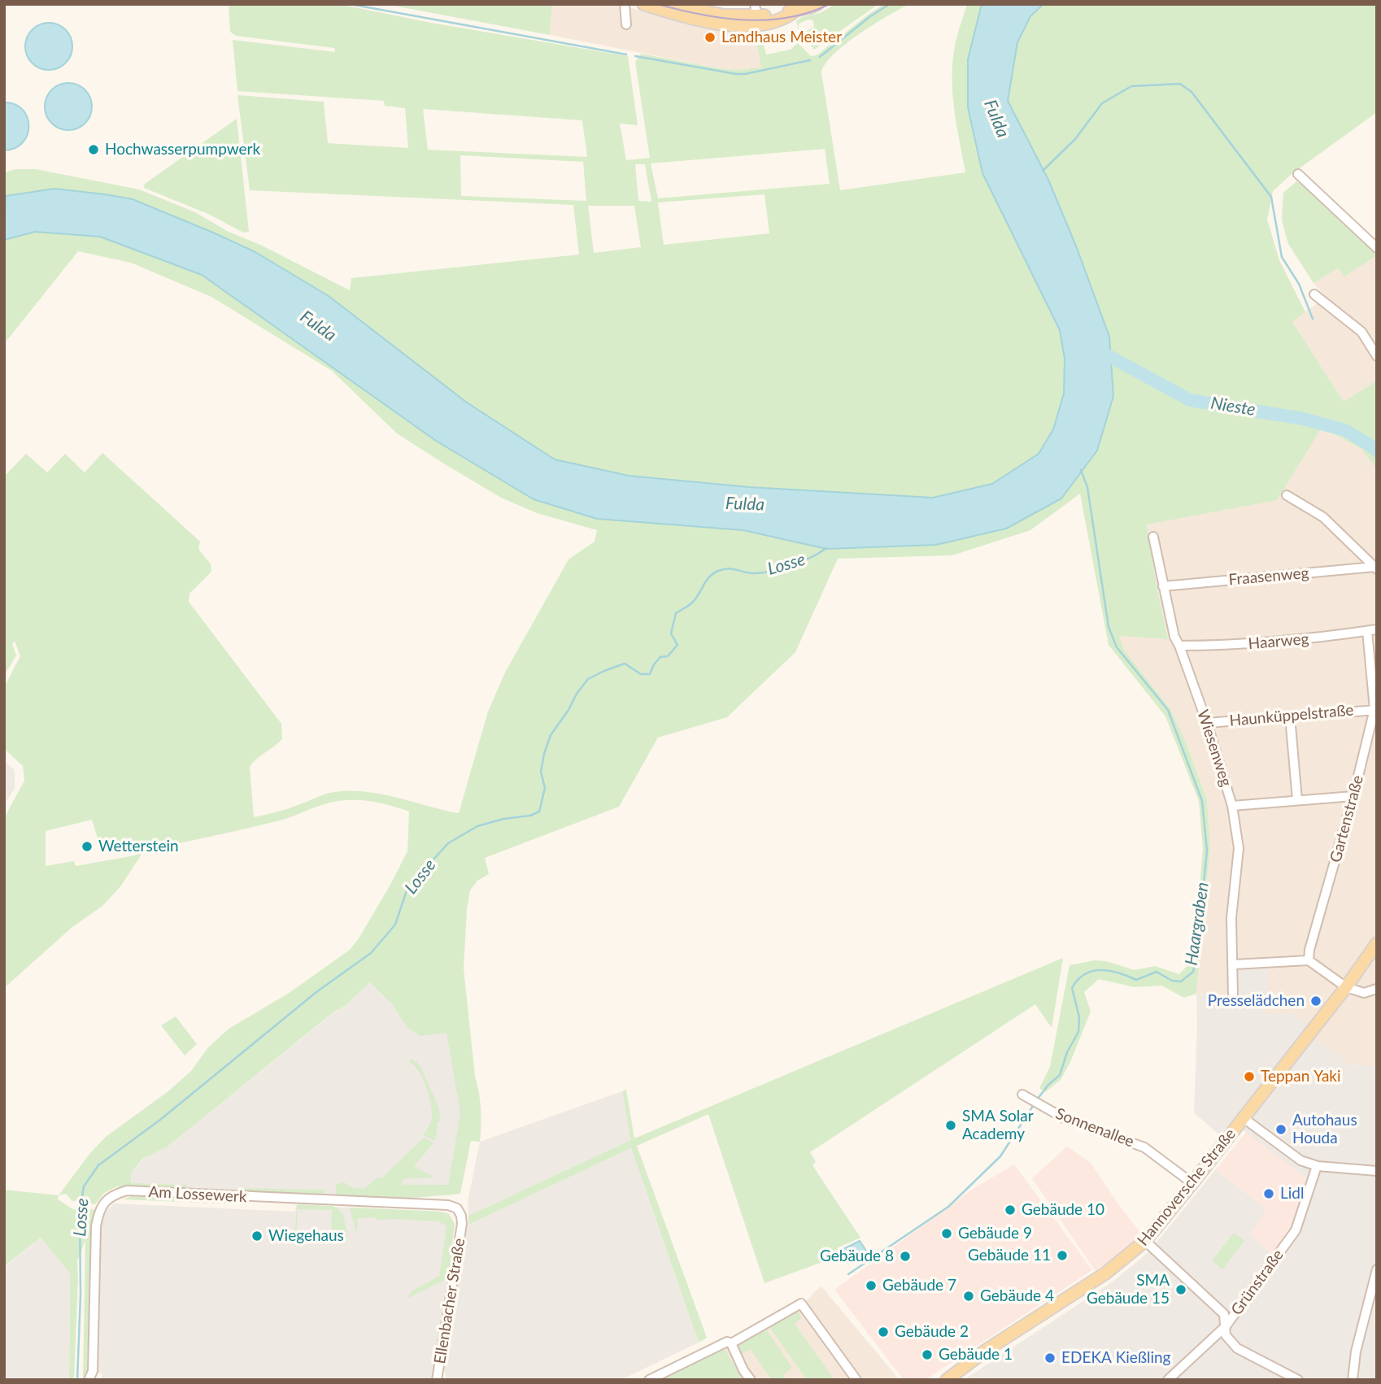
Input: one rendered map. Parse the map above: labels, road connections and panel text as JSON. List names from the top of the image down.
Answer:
{
  "streets": {
    "main road": ["Hannoversche Straße"],
    "street": [
      "Fraasenweg",
      "Haarweg",
      "Haunküppelstraße",
      "Wiesenweg",
      "Gartenstraße",
      "Sonnenallee",
      "Am Lossewerk",
      "Grünstraße",
      "Ellenbacher Straße"
    ]
  },
  "crossings": [
    ["Fraasenweg", "Wiesenweg"],
    ["Haarweg", "Wiesenweg"],
    ["Haarweg", "Gartenstraße"],
    ["Haunküppelstraße", "Wiesenweg"],
    ["Haunküppelstraße", "Gartenstraße"],
    ["Sonnenallee", "Hannoversche Straße"],
    ["Am Lossewerk", "Ellenbacher Straße"]
  ],
  "water": [
    "Fulda",
    "Nieste",
    "Losse",
    "Haargraben"
  ],
  "places": [
    "Landhaus Meister",
    "Hochwasserpumpwerk",
    "Wetterstein",
    "Presselädchen",
    "Teppan Yaki",
    "SMA Solar Academy",
    "Autohaus Houda",
    "Lidl",
    "Gebäude 10",
    "Gebäude 9",
    "Wiegehaus",
    "Gebäude 11",
    "Gebäude 8",
    "Gebäude 7",
    "SMA Gebäude 15",
    "Gebäude 4",
    "Gebäude 2",
    "Gebäude 1",
    "EDEKA Kießling"
  ]
}
